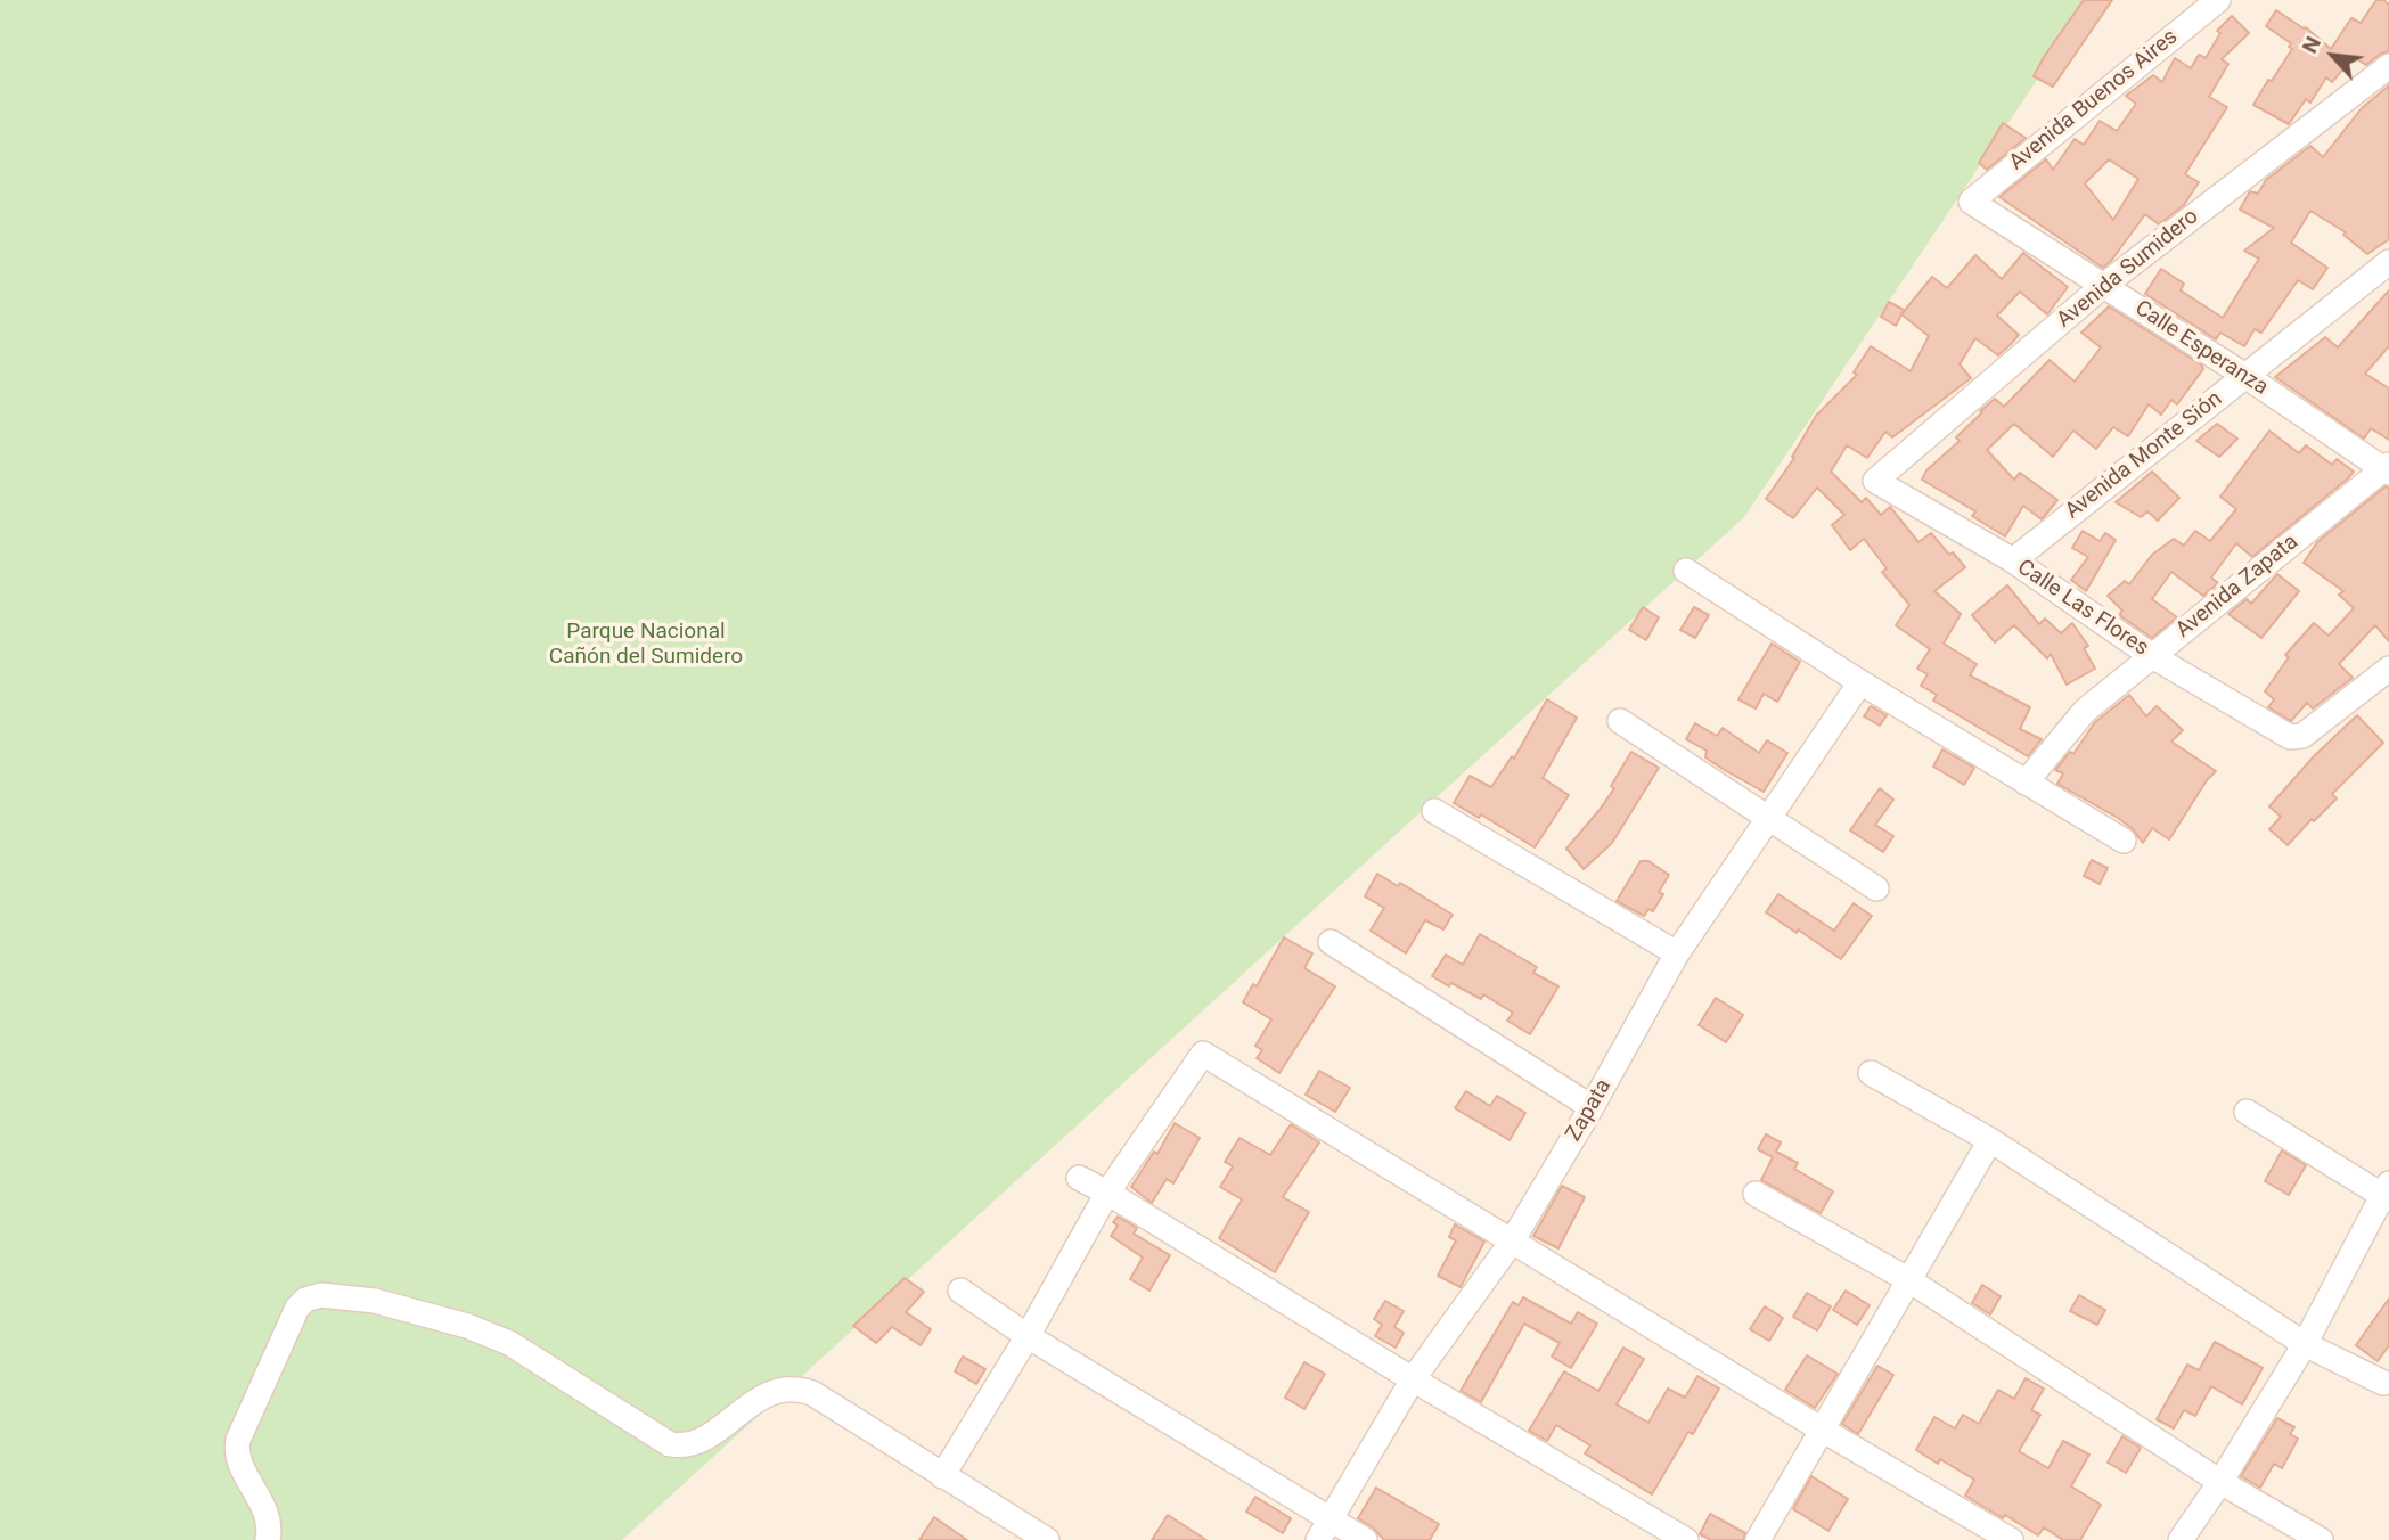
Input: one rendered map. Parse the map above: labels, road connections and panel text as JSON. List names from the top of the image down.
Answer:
{
  "streets": {
    "street": [
      "Avenida Buenos Aires",
      "Avenida Sumidero",
      "Calle Esperanza",
      "Avenida Monte Sión",
      "Avenida Zapata",
      "Calle Las Flores",
      "Zapata"
    ]
  },
  "crossings": [
    ["Avenida Buenos Aires", "Calle Esperanza"],
    ["Avenida Sumidero", "Calle Esperanza"],
    ["Avenida Sumidero", "Calle Las Flores"],
    ["Calle Esperanza", "Avenida Monte Sión"],
    ["Calle Esperanza", "Avenida Zapata"],
    ["Avenida Monte Sión", "Calle Las Flores"],
    ["Avenida Zapata", "Calle Las Flores"]
  ],
  "parks": ["Parque Nacional Cañón del Sumidero"],
  "north": "top left"
}
